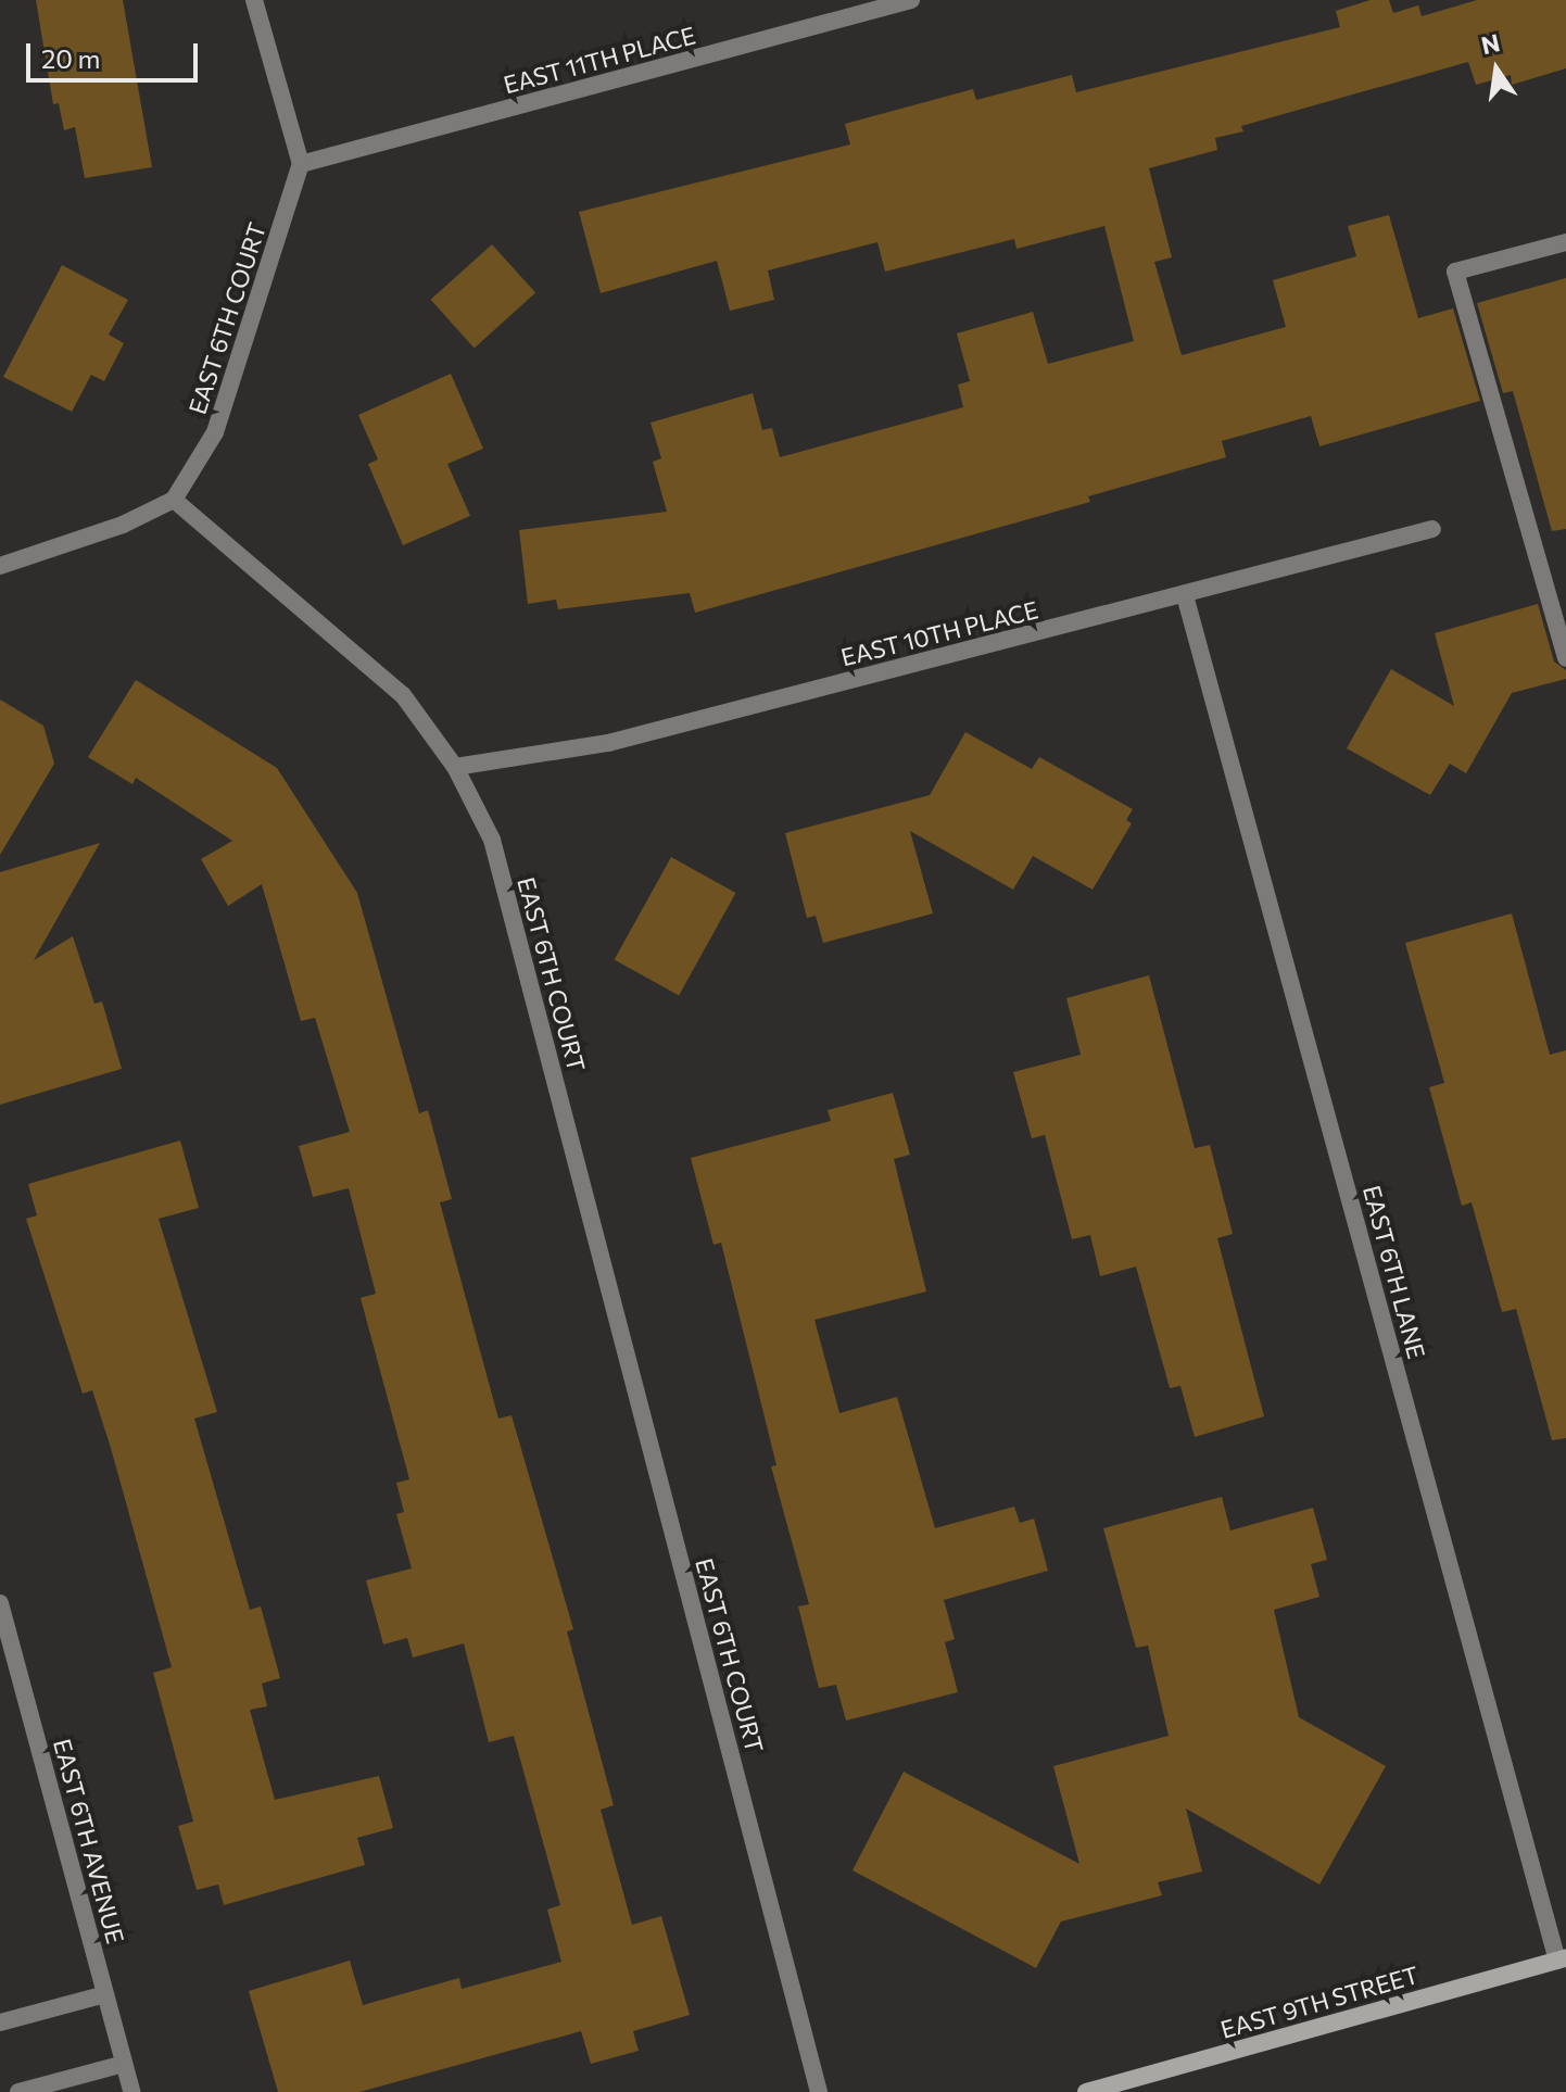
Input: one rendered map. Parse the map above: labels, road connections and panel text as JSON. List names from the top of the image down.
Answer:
{
  "streets": {
    "main road": ["EAST 9TH STREET"],
    "street": [
      "EAST 11TH PLACE",
      "EAST 6TH COURT",
      "EAST 10TH PLACE",
      "EAST 6TH LANE",
      "EAST 6TH AVENUE"
    ]
  },
  "crossings": [
    ["EAST 11TH PLACE", "EAST 6TH COURT"],
    ["EAST 6TH COURT", "EAST 10TH PLACE"],
    ["EAST 10TH PLACE", "EAST 6TH LANE"],
    ["EAST 6TH LANE", "EAST 9TH STREET"]
  ],
  "scale_bar": "20 m",
  "north": "top"
}
